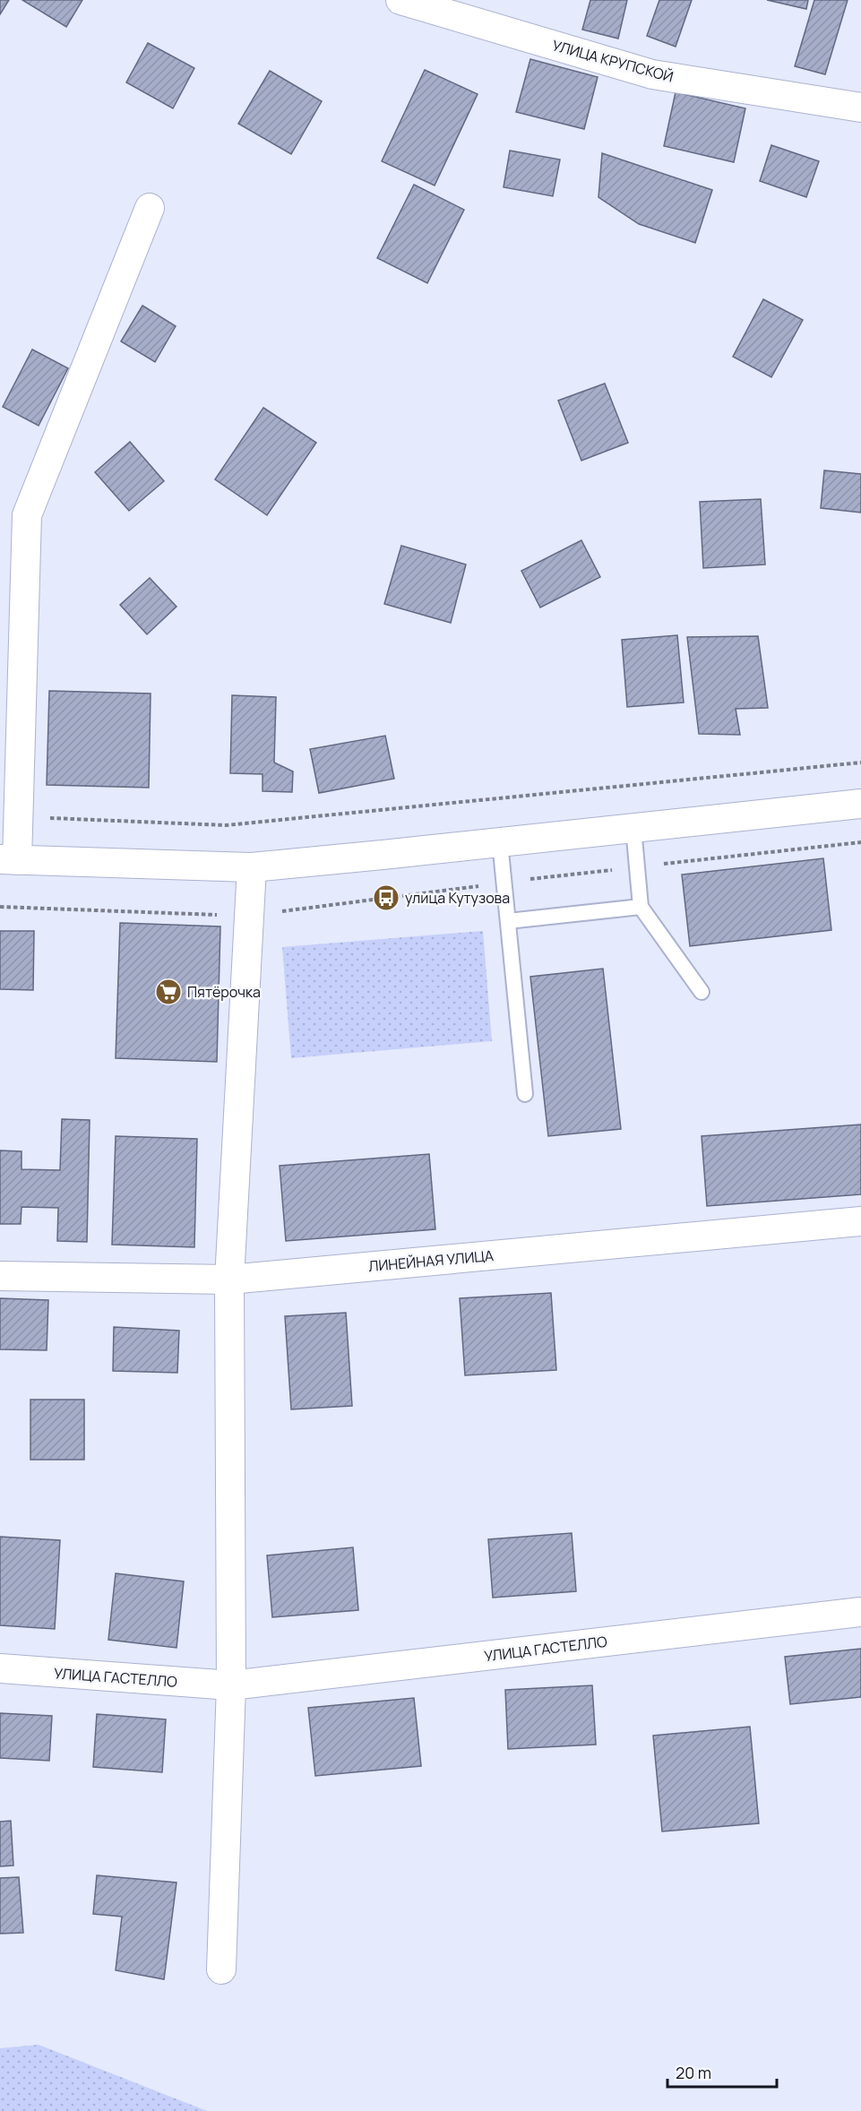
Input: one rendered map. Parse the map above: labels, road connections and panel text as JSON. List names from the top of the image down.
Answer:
{
  "streets": {
    "street": ["УЛИЦА КРУПСКОЙ", "ЛИНЕЙНАЯ УЛИЦА", "УЛИЦА ГАСТЕЛЛО"]
  },
  "places": {
    "bus stop": ["улица Кутузова"],
    "supermarket": ["Пятёрочка"]
  },
  "scale_bar": "20 m"
}
